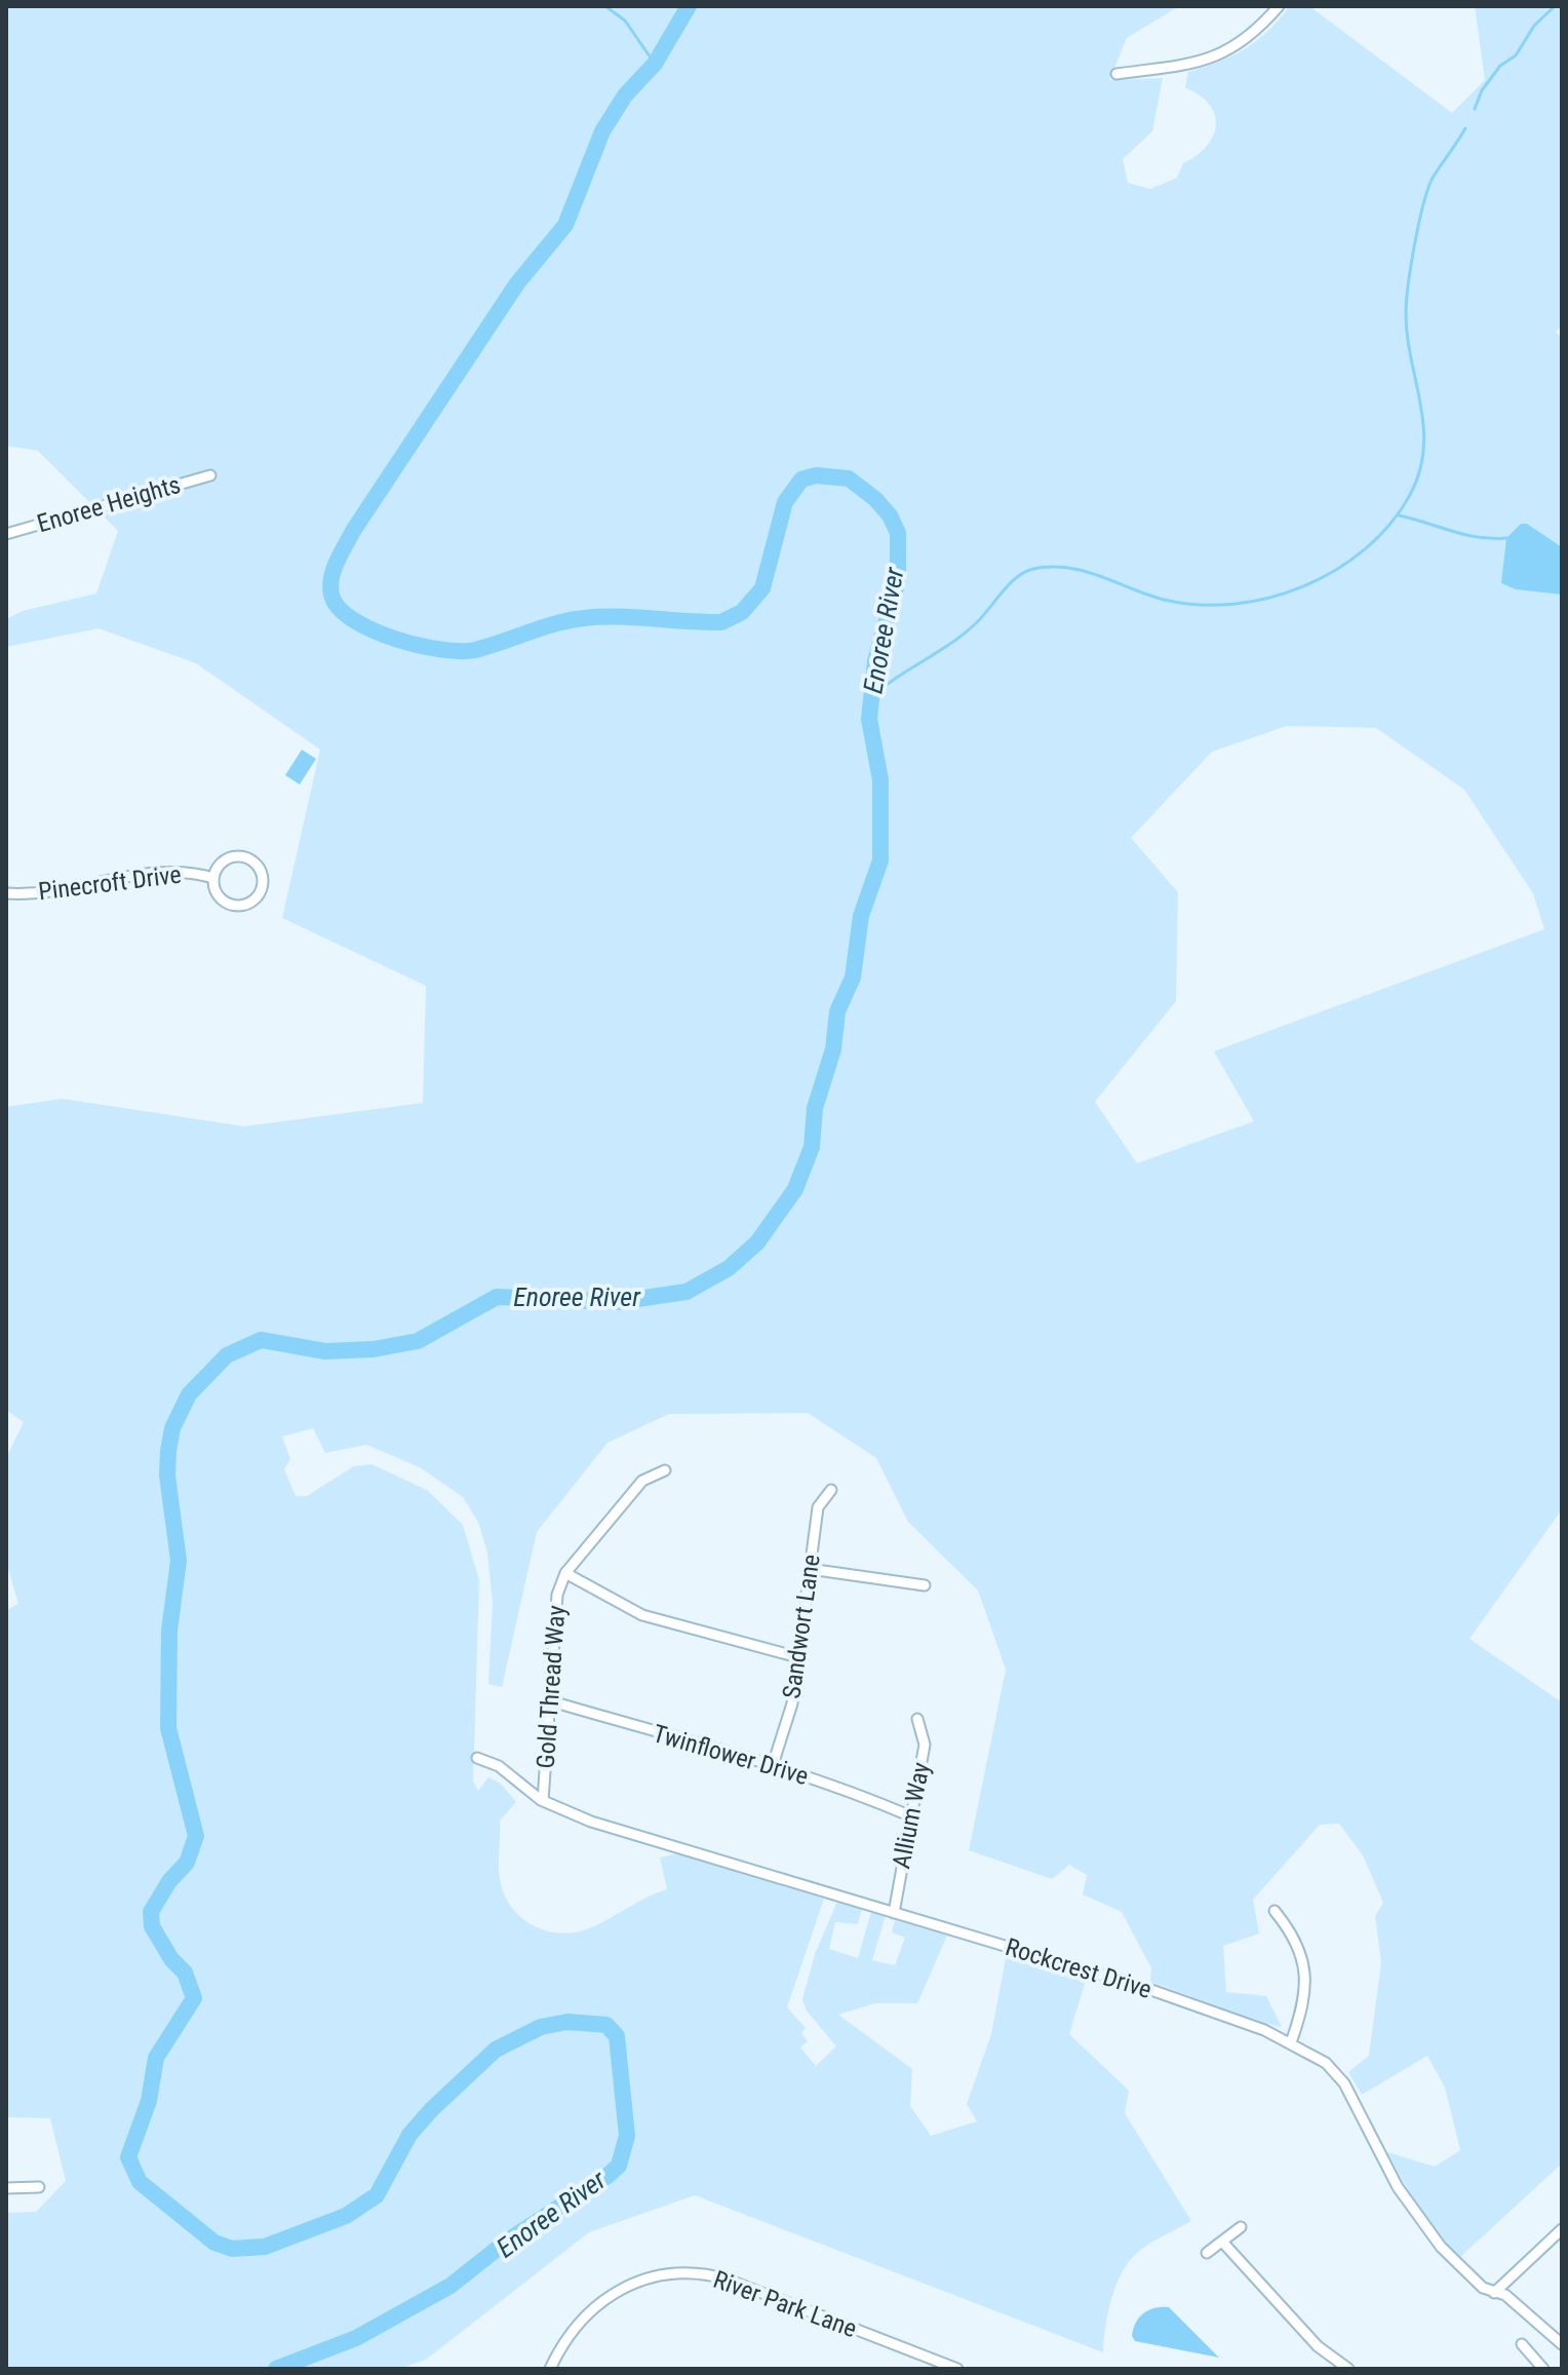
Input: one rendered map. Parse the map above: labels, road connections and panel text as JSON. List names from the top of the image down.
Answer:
{
  "streets": {
    "street": [
      "Enoree Heights",
      "Pinecroft Drive",
      "Sandwort Lane",
      "Gold Thread Way",
      "Twinflower Drive",
      "Allium Way",
      "Rockcrest Drive",
      "River Park Lane"
    ]
  },
  "crossings": [
    ["Sandwort Lane", "Twinflower Drive"],
    ["Gold Thread Way", "Twinflower Drive"],
    ["Gold Thread Way", "Rockcrest Drive"],
    ["Twinflower Drive", "Allium Way"],
    ["Allium Way", "Rockcrest Drive"]
  ],
  "water": ["Enoree River"]
}
